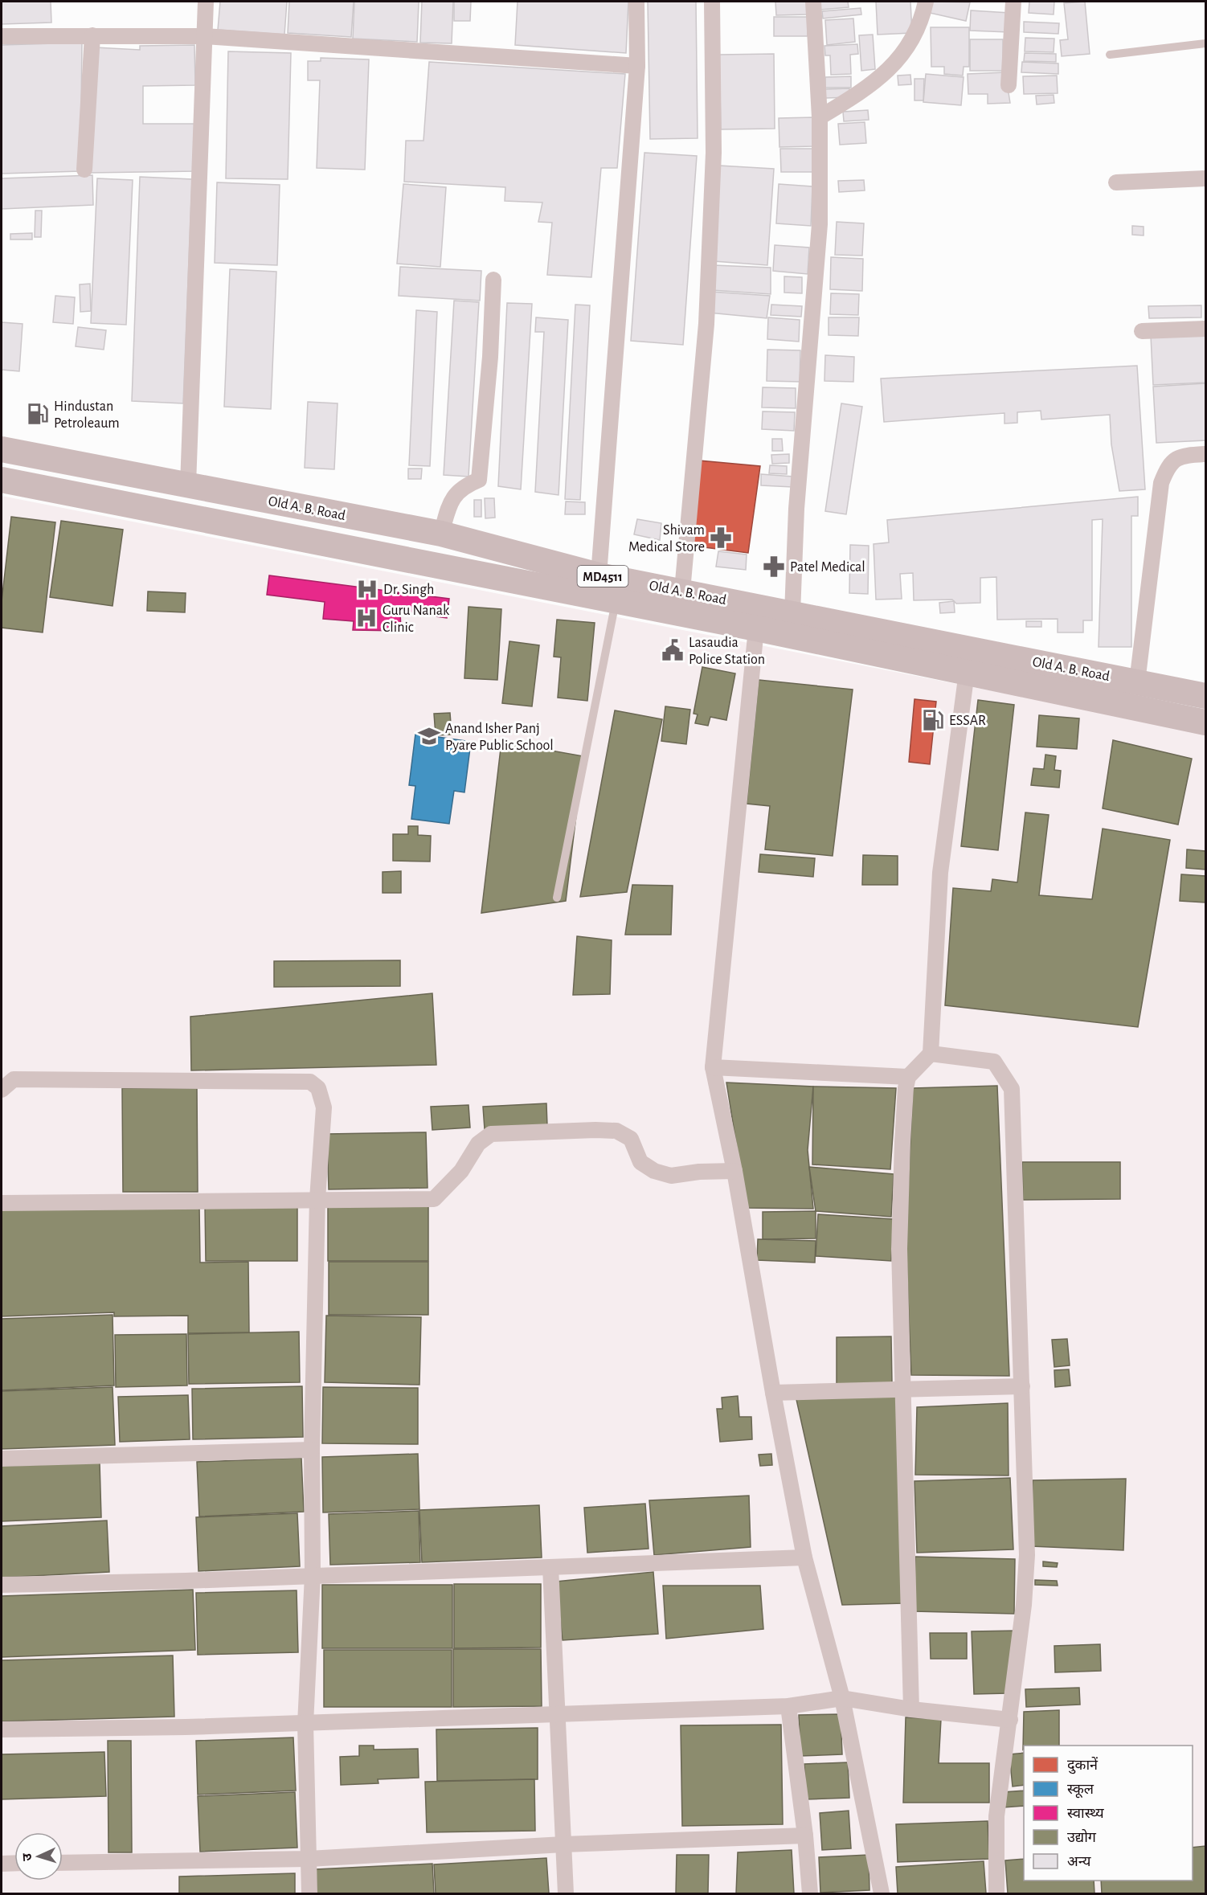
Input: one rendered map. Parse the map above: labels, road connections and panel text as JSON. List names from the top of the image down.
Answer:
{
  "streets": {
    "main road": ["Old A. B. Road", "MD4511"]
  },
  "places": {
    "fuel station": ["Hindustan Petroleaum", "ESSAR"],
    "pharmacy": ["Shivam Medical Store", "Patel Medical"],
    "hospital": ["Dr. Singh", "Guru Nanak Clinic"],
    "public building": ["Lasaudia Police Station"],
    "school or university": ["Anand Isher Panj Pyare Public School"]
  },
  "legend": [
    "दुकानें",
    "स्कूल",
    "स्वास्थ्य",
    "उद्योग",
    "अन्य"
  ],
  "north": "left"
}
